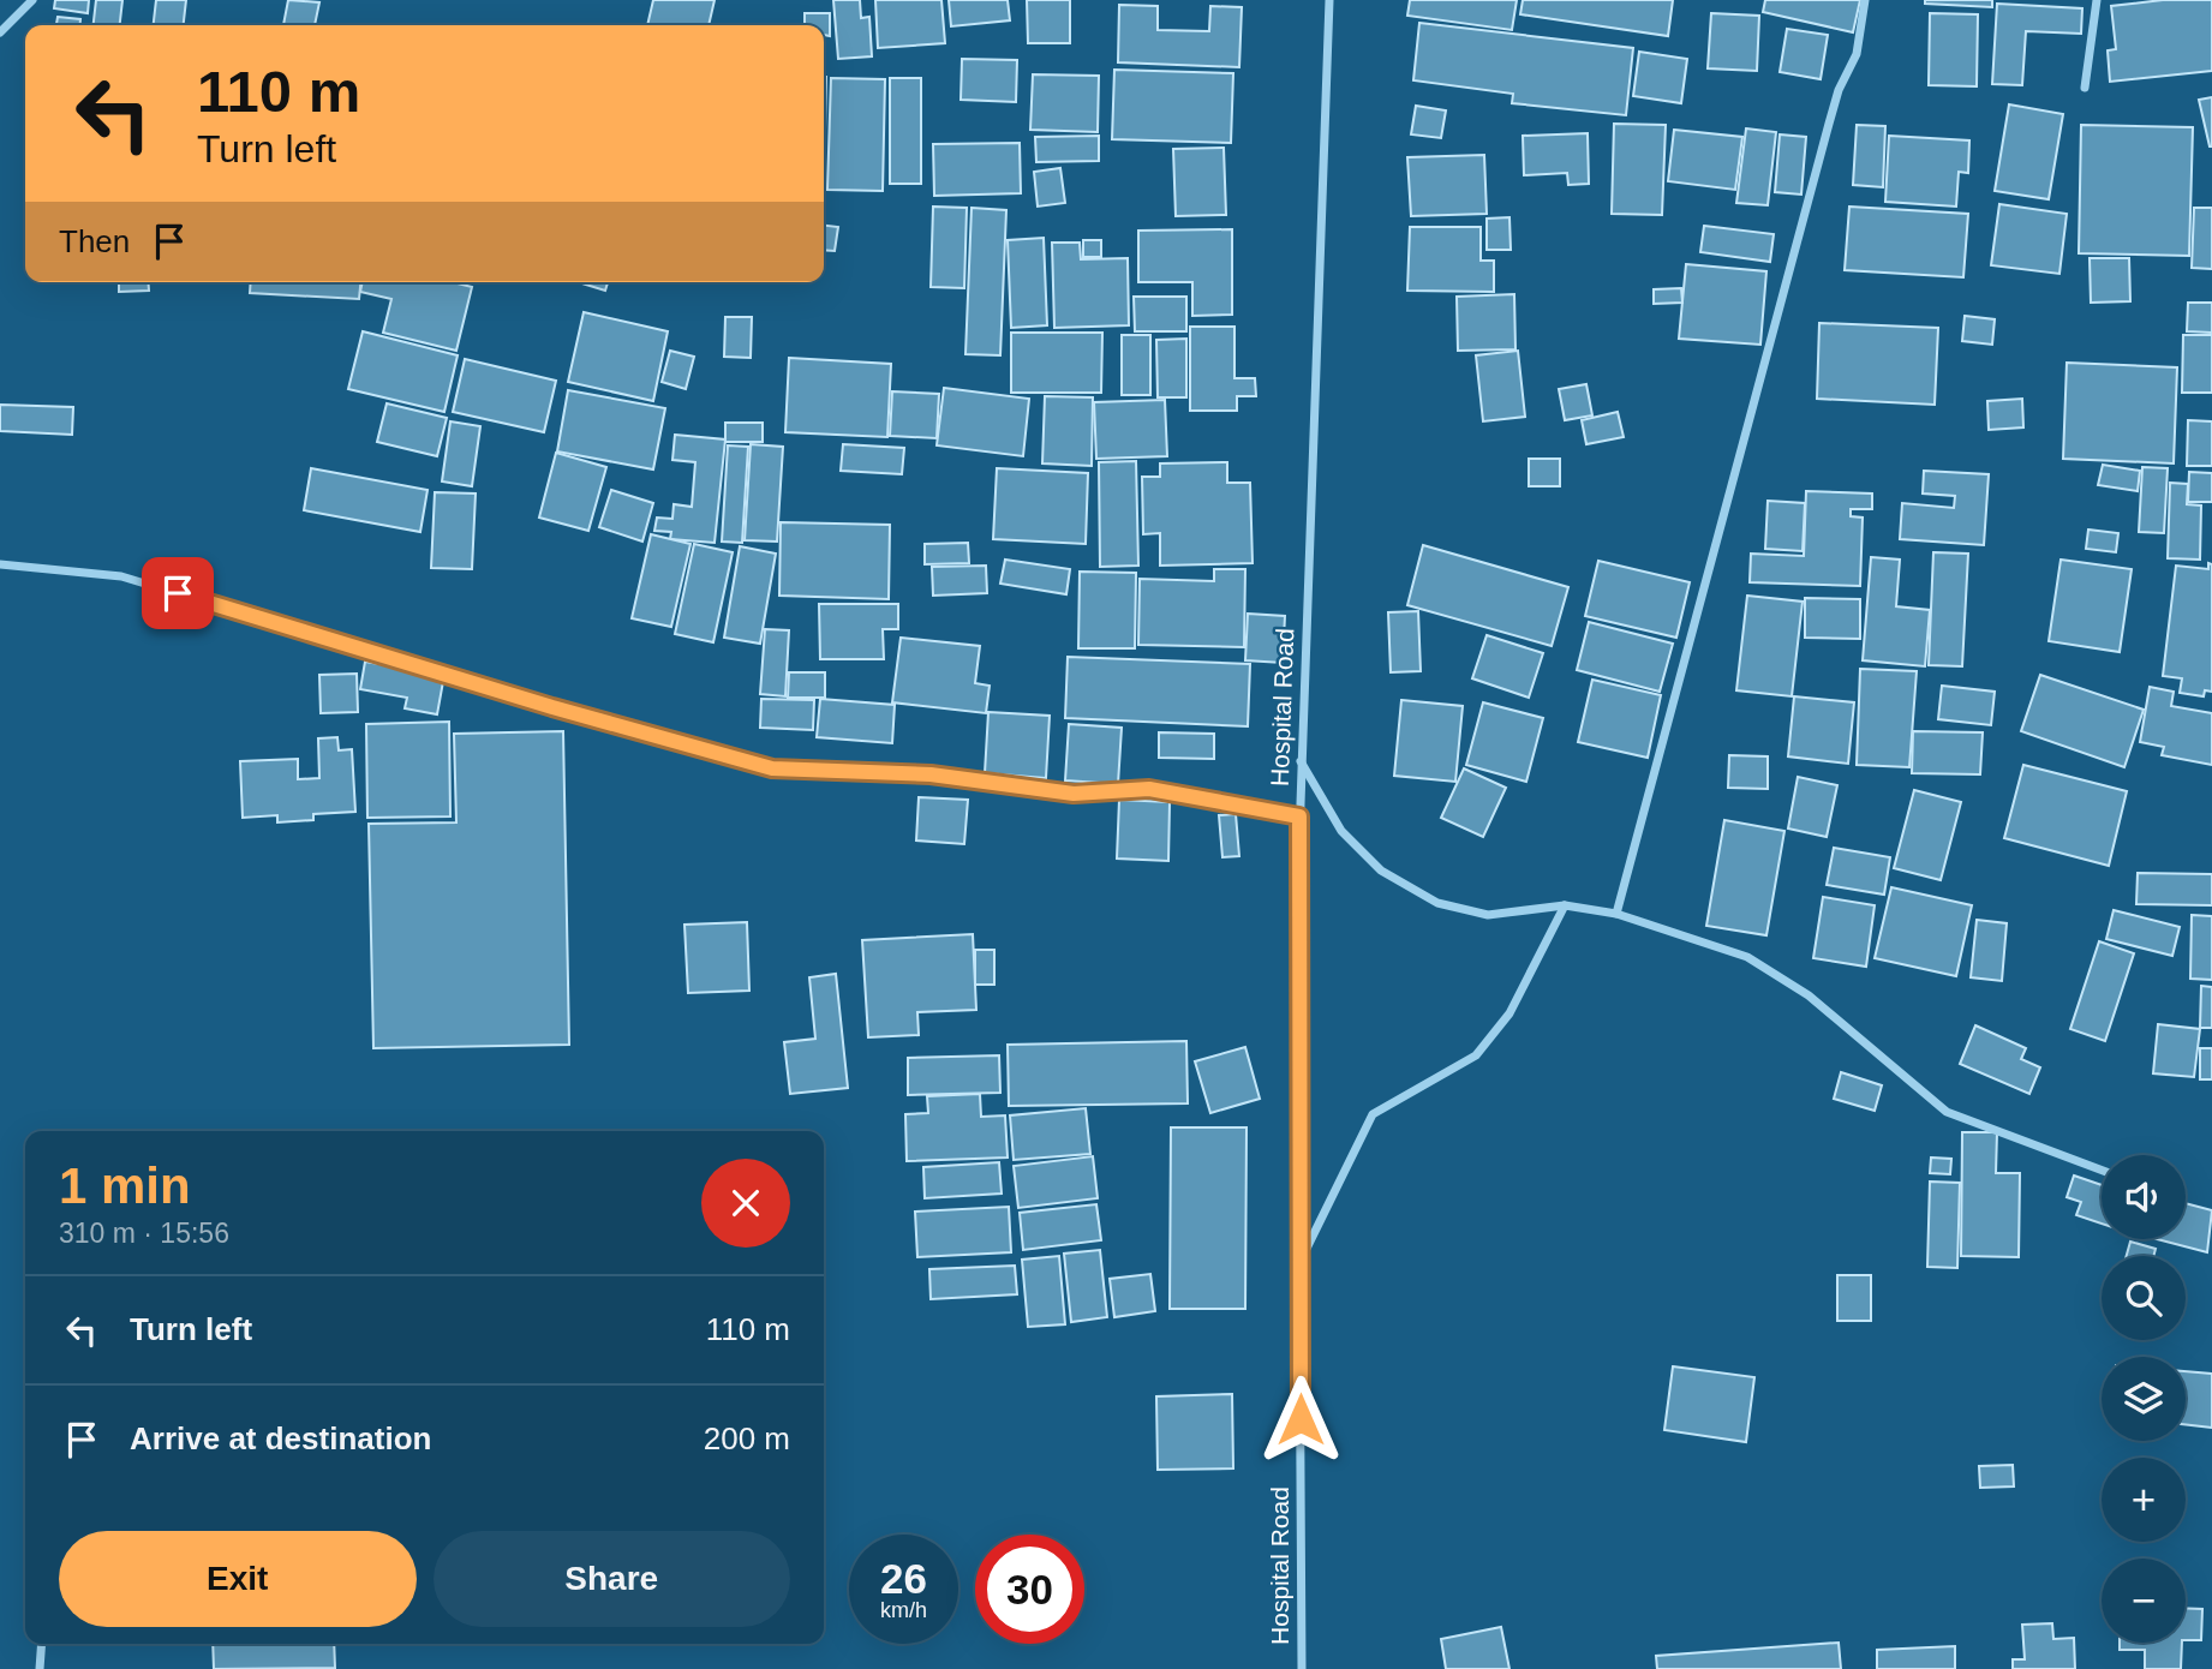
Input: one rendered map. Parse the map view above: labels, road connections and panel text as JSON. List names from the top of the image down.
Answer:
{
  "streets": {
    "street": ["Hospital Road"]
  },
  "page": {
    "turn": ["110 m", "Turn left"],
    "then": "Then",
    "heading": ["1 min", "310 m · 15:56"],
    "map_buttons": ["+", "−"],
    "list": [
      {
        "name": "Turn left",
        "value": "110 m"
      },
      {
        "name": "Arrive at destination",
        "value": "200 m"
      }
    ],
    "buttons": ["Exit", "Share"],
    "speed": "26 km/h",
    "limit": "30"
  }
}
